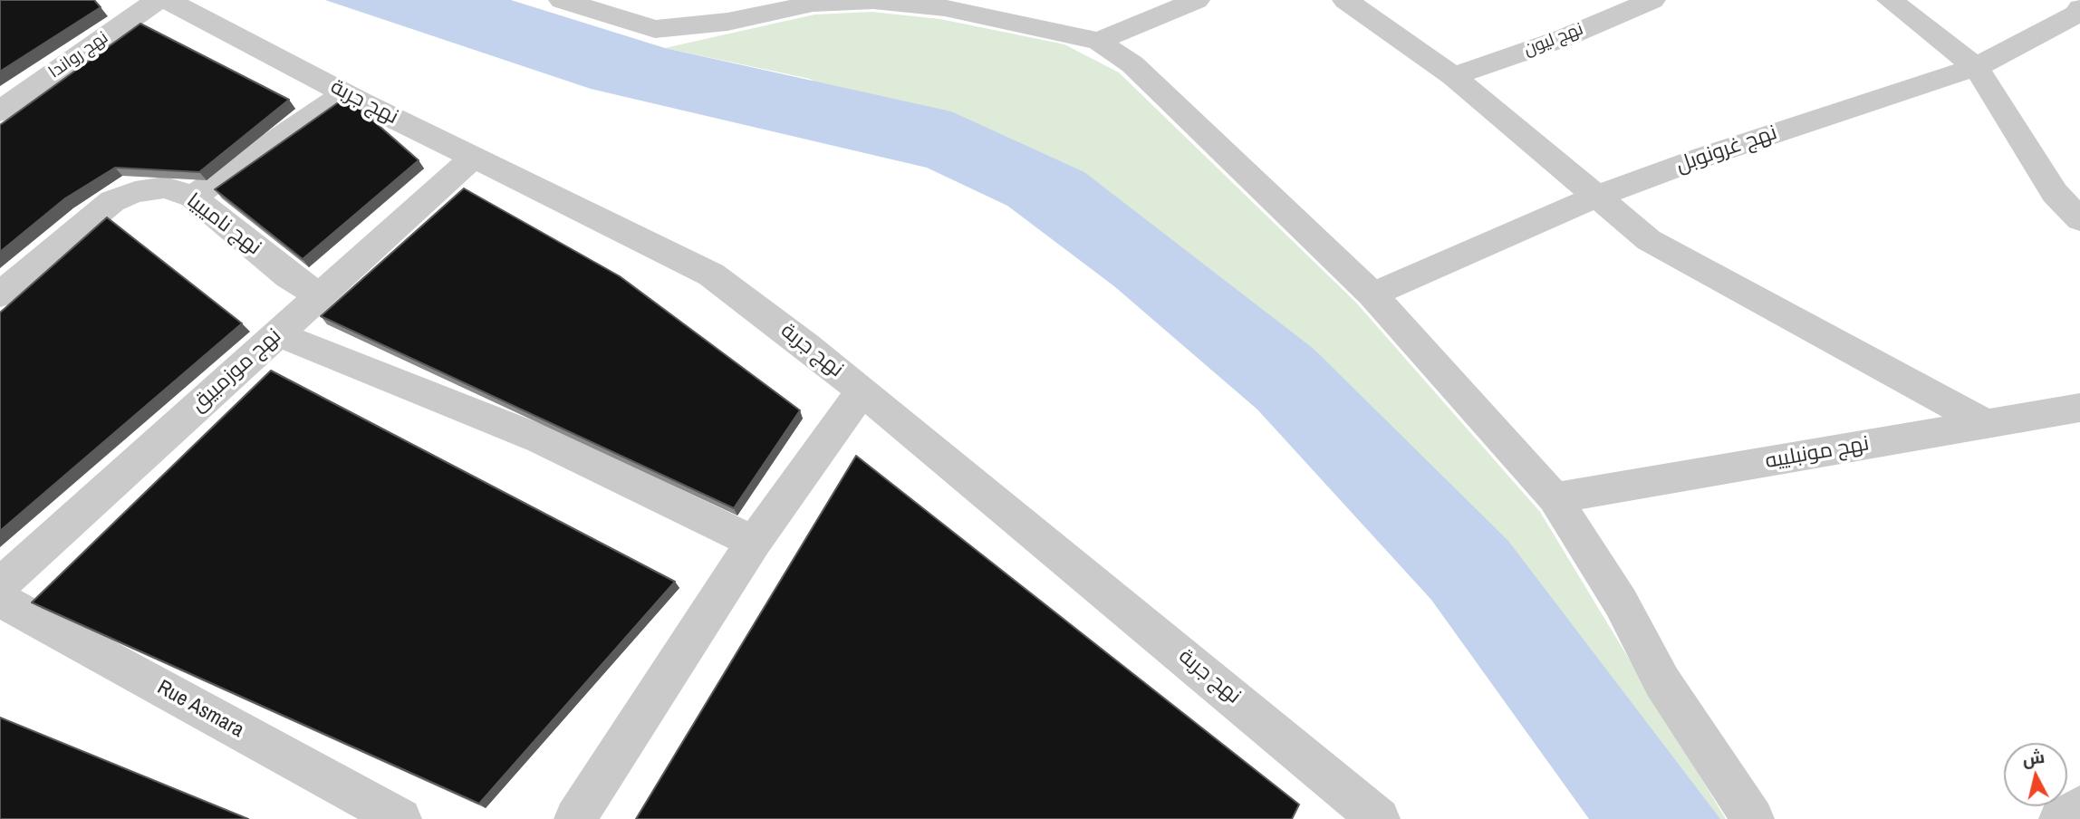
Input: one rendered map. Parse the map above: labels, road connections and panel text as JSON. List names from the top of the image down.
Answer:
{
  "streets": {
    "street": [
      "نهج ليون",
      "نهج رواندا",
      "نهج جربة",
      "نهج غرونوبل",
      "نهج ناميبيا",
      "نهج موزمبيق",
      "نهج مونبلييه",
      "Rue Asmara"
    ]
  },
  "crossings": [
    ["نهج جربة", "نهج موزمبيق"],
    ["نهج ناميبيا", "نهج موزمبيق"]
  ],
  "north": "top"
}
